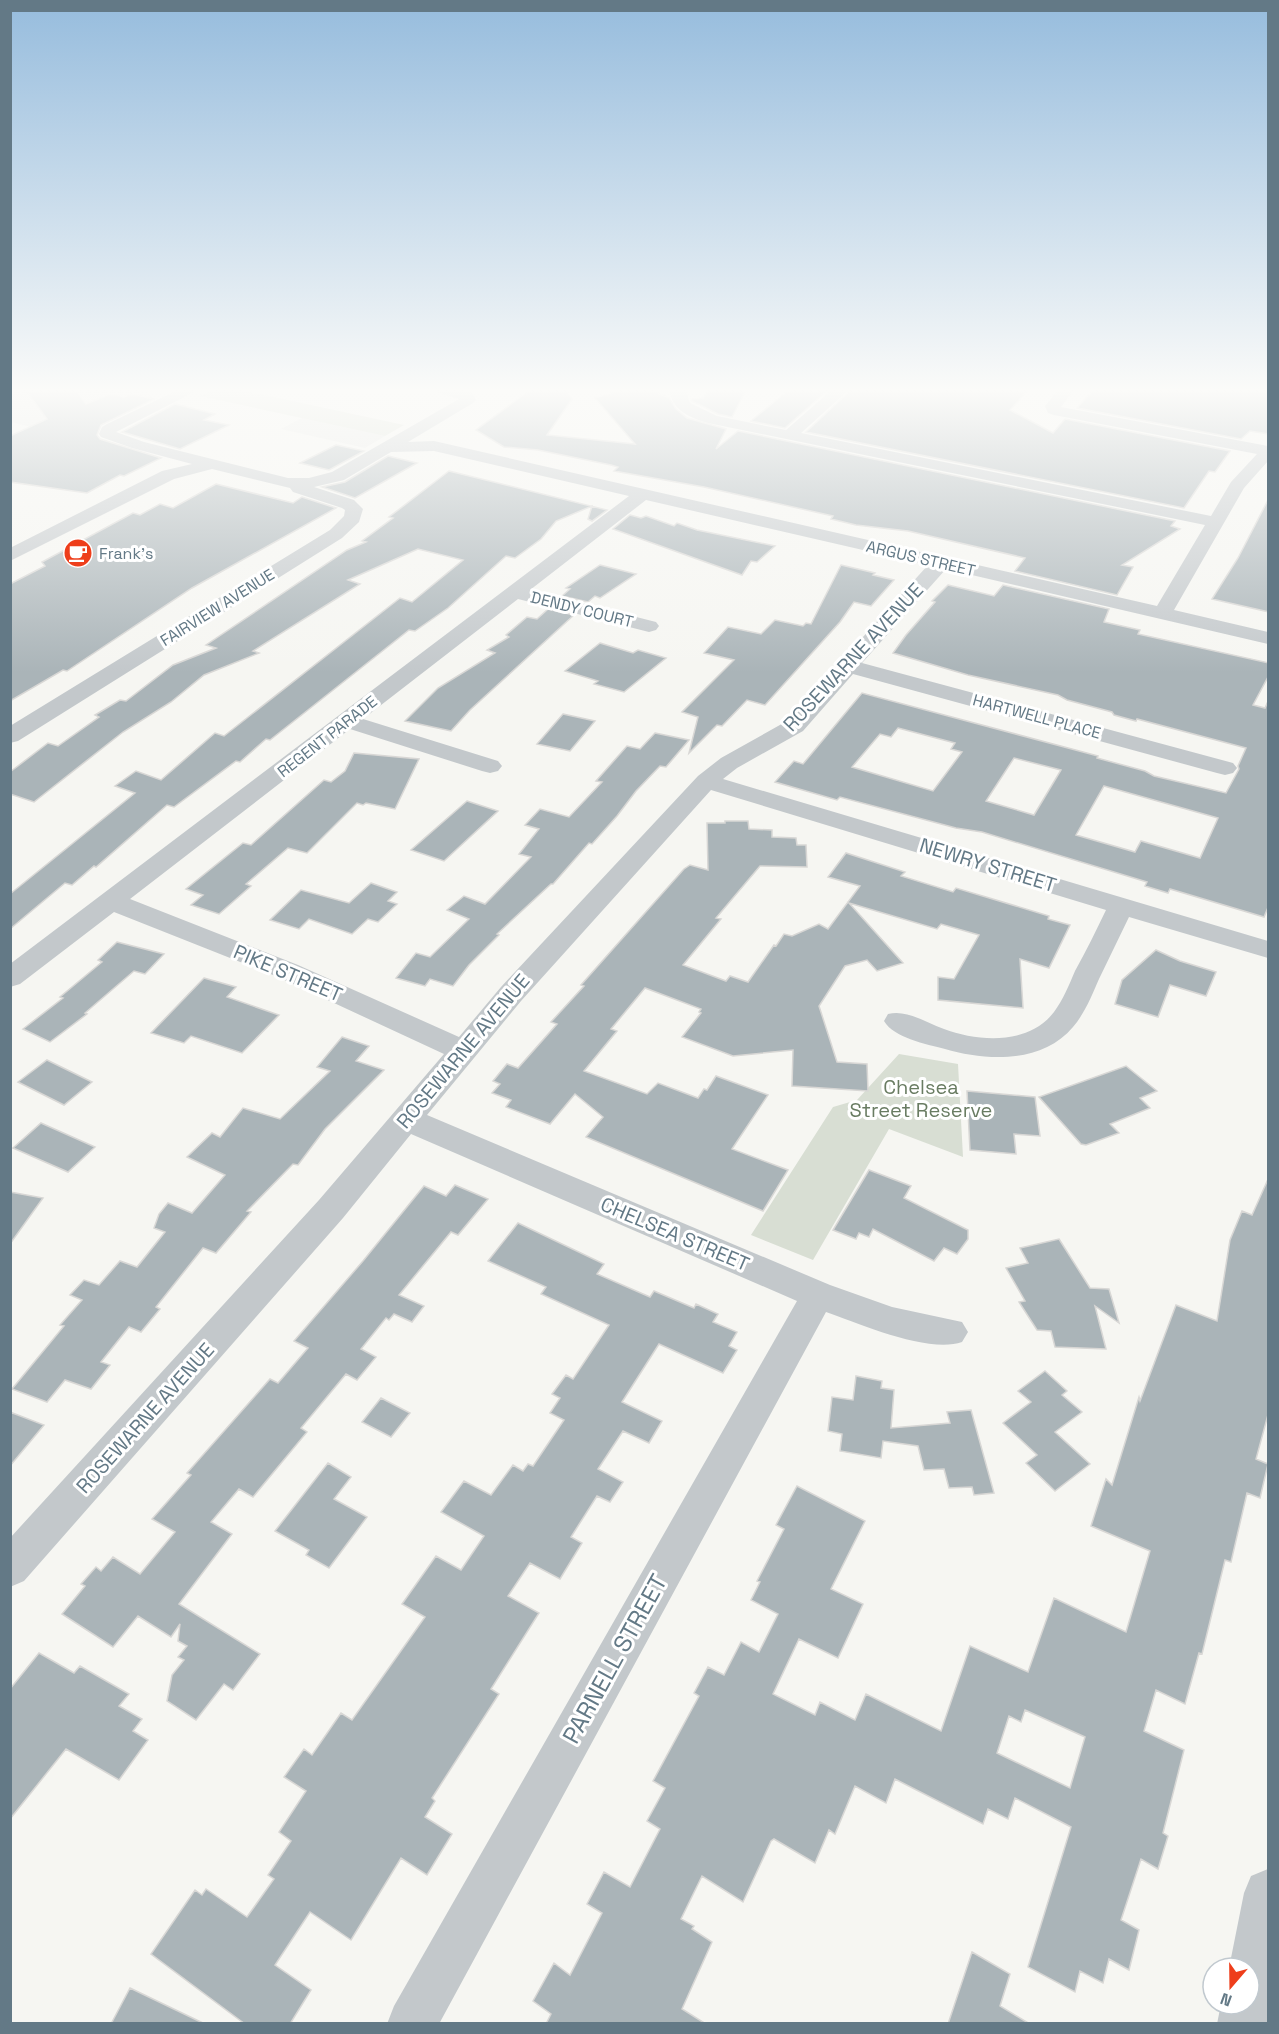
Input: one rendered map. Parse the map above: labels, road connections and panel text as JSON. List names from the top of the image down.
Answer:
{
  "streets": {
    "street": [
      "ARGUS STREET",
      "FAIRVIEW AVENUE",
      "DENDY COURT",
      "ROSEWARNE AVENUE",
      "HARTWELL PLACE",
      "REGENT PARADE",
      "NEWRY STREET",
      "PIKE STREET",
      "CHELSEA STREET",
      "PARNELL STREET"
    ]
  },
  "crossings": [
    ["ARGUS STREET", "ROSEWARNE AVENUE"],
    ["ARGUS STREET", "REGENT PARADE"],
    ["DENDY COURT", "REGENT PARADE"],
    ["ROSEWARNE AVENUE", "HARTWELL PLACE"],
    ["ROSEWARNE AVENUE", "NEWRY STREET"],
    ["ROSEWARNE AVENUE", "PIKE STREET"],
    ["ROSEWARNE AVENUE", "CHELSEA STREET"],
    ["REGENT PARADE", "PIKE STREET"],
    ["CHELSEA STREET", "PARNELL STREET"]
  ],
  "parks": ["Chelsea Street Reserve"],
  "places": {
    "cafe": ["Frank's"]
  },
  "north": "bottom"
}
